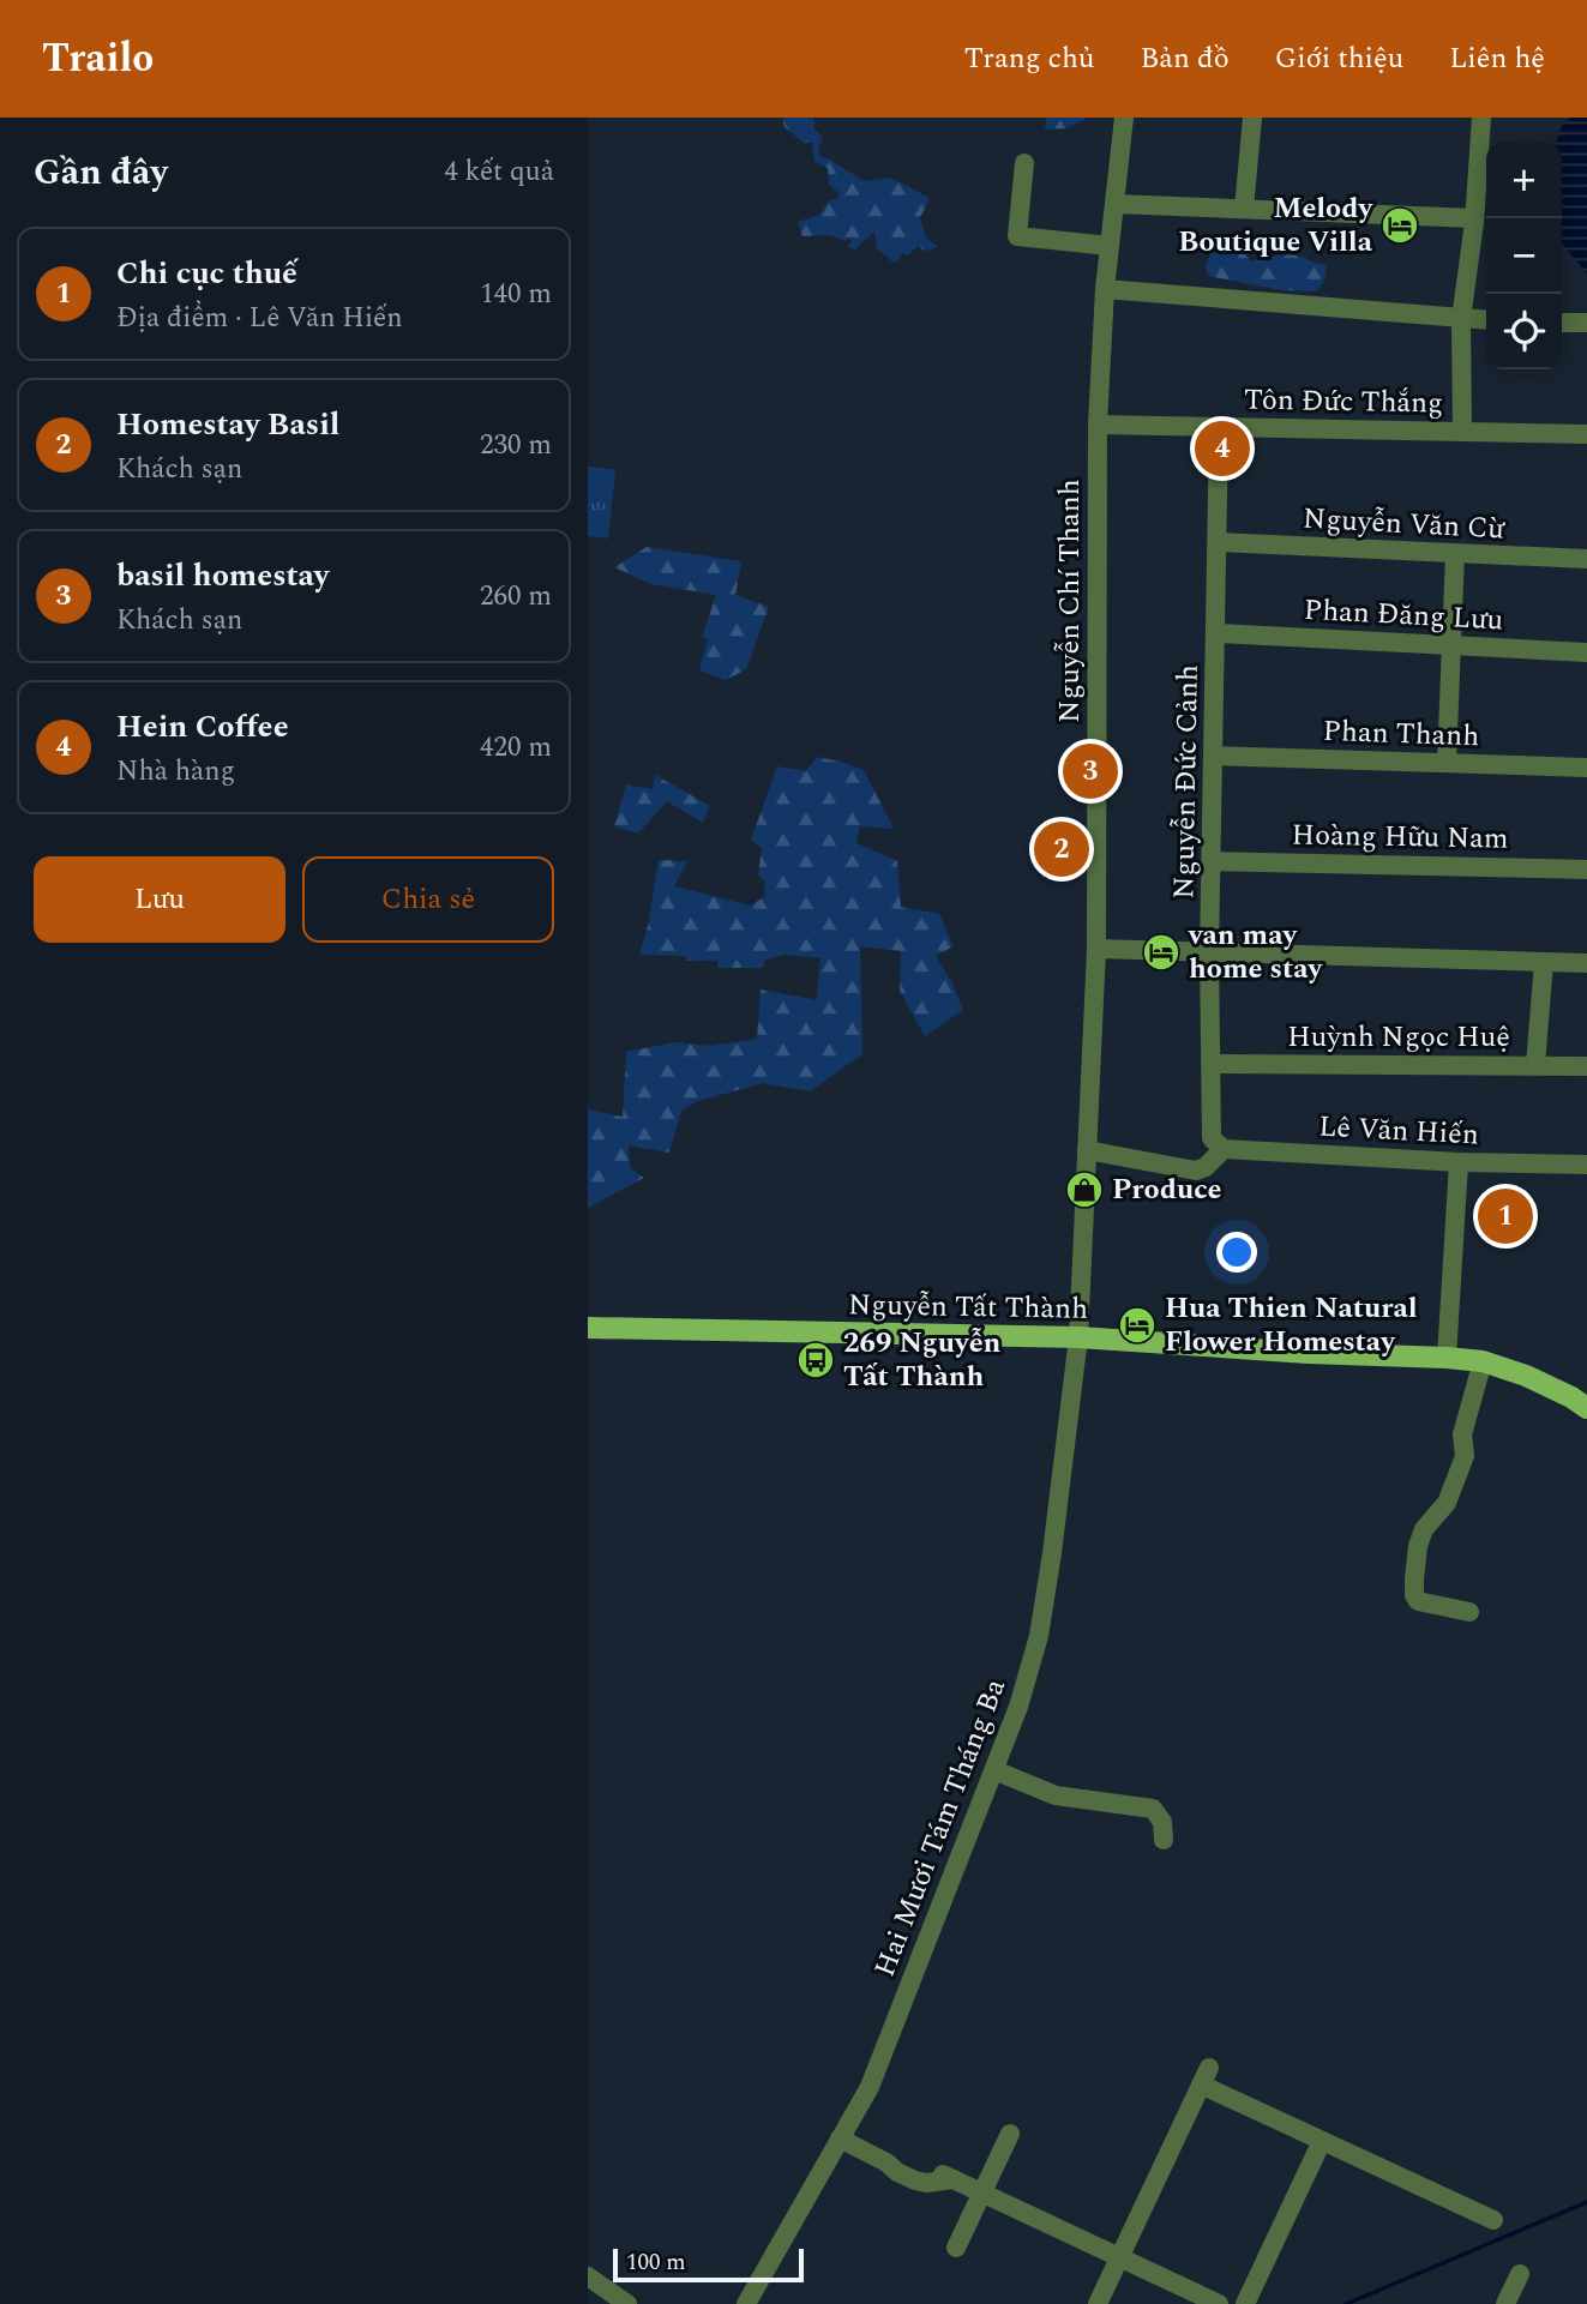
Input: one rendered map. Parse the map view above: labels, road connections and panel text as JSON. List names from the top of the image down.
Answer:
{
  "streets": {
    "main road": ["Nguyễn Tất Thành"],
    "street": [
      "Tôn Đức Thắng",
      "Nguyễn Văn Cừ",
      "Nguyễn Chí Thanh",
      "Phan Đăng Lưu",
      "Phan Thanh",
      "Nguyễn Đức Cảnh",
      "Hoàng Hữu Nam",
      "Huỳnh Ngọc Huệ",
      "Lê Văn Hiến",
      "Hai Mươi Tám Tháng Ba"
    ]
  },
  "crossings": [
    ["Tôn Đức Thắng", "Nguyễn Chí Thanh"],
    ["Tôn Đức Thắng", "Nguyễn Đức Cảnh"],
    ["Nguyễn Văn Cừ", "Nguyễn Đức Cảnh"],
    ["Nguyễn Chí Thanh", "Nguyễn Tất Thành"],
    ["Nguyễn Chí Thanh", "Hai Mươi Tám Tháng Ba"],
    ["Phan Đăng Lưu", "Nguyễn Đức Cảnh"],
    ["Phan Thanh", "Nguyễn Đức Cảnh"],
    ["Nguyễn Đức Cảnh", "Hoàng Hữu Nam"],
    ["Nguyễn Đức Cảnh", "Huỳnh Ngọc Huệ"],
    ["Nguyễn Đức Cảnh", "Lê Văn Hiến"],
    ["Nguyễn Tất Thành", "Hai Mươi Tám Tháng Ba"]
  ],
  "places": {
    "hotel": ["Melody Boutique Villa", "van may home stay", "Hua Thien Natural Flower Homestay"],
    "shop": ["Produce"],
    "bus stop": ["269 Nguyễn Tất Thành"]
  },
  "scale_bar": "100 m",
  "page": {
    "header": "Trailo",
    "nav": [
      "Trang chủ",
      "Bản đồ",
      "Giới thiệu",
      "Liên hệ"
    ],
    "heading": ["Gần đây", "4 kết quả"],
    "map_buttons": ["+", "−"],
    "list": [
      {
        "mark": "1",
        "name": "Chi cục thuế",
        "note": "Địa điểm · Lê Văn Hiến",
        "value": "140 m"
      },
      {
        "mark": "2",
        "name": "Homestay Basil",
        "note": "Khách sạn",
        "value": "230 m"
      },
      {
        "mark": "3",
        "name": "basil homestay",
        "note": "Khách sạn",
        "value": "260 m"
      },
      {
        "mark": "4",
        "name": "Hein Coffee",
        "note": "Nhà hàng",
        "value": "420 m"
      }
    ],
    "pins": [
      "4",
      "3",
      "2",
      "1"
    ],
    "buttons": ["Lưu", "Chia sẻ"],
    "scale": "100 m"
  }
}
